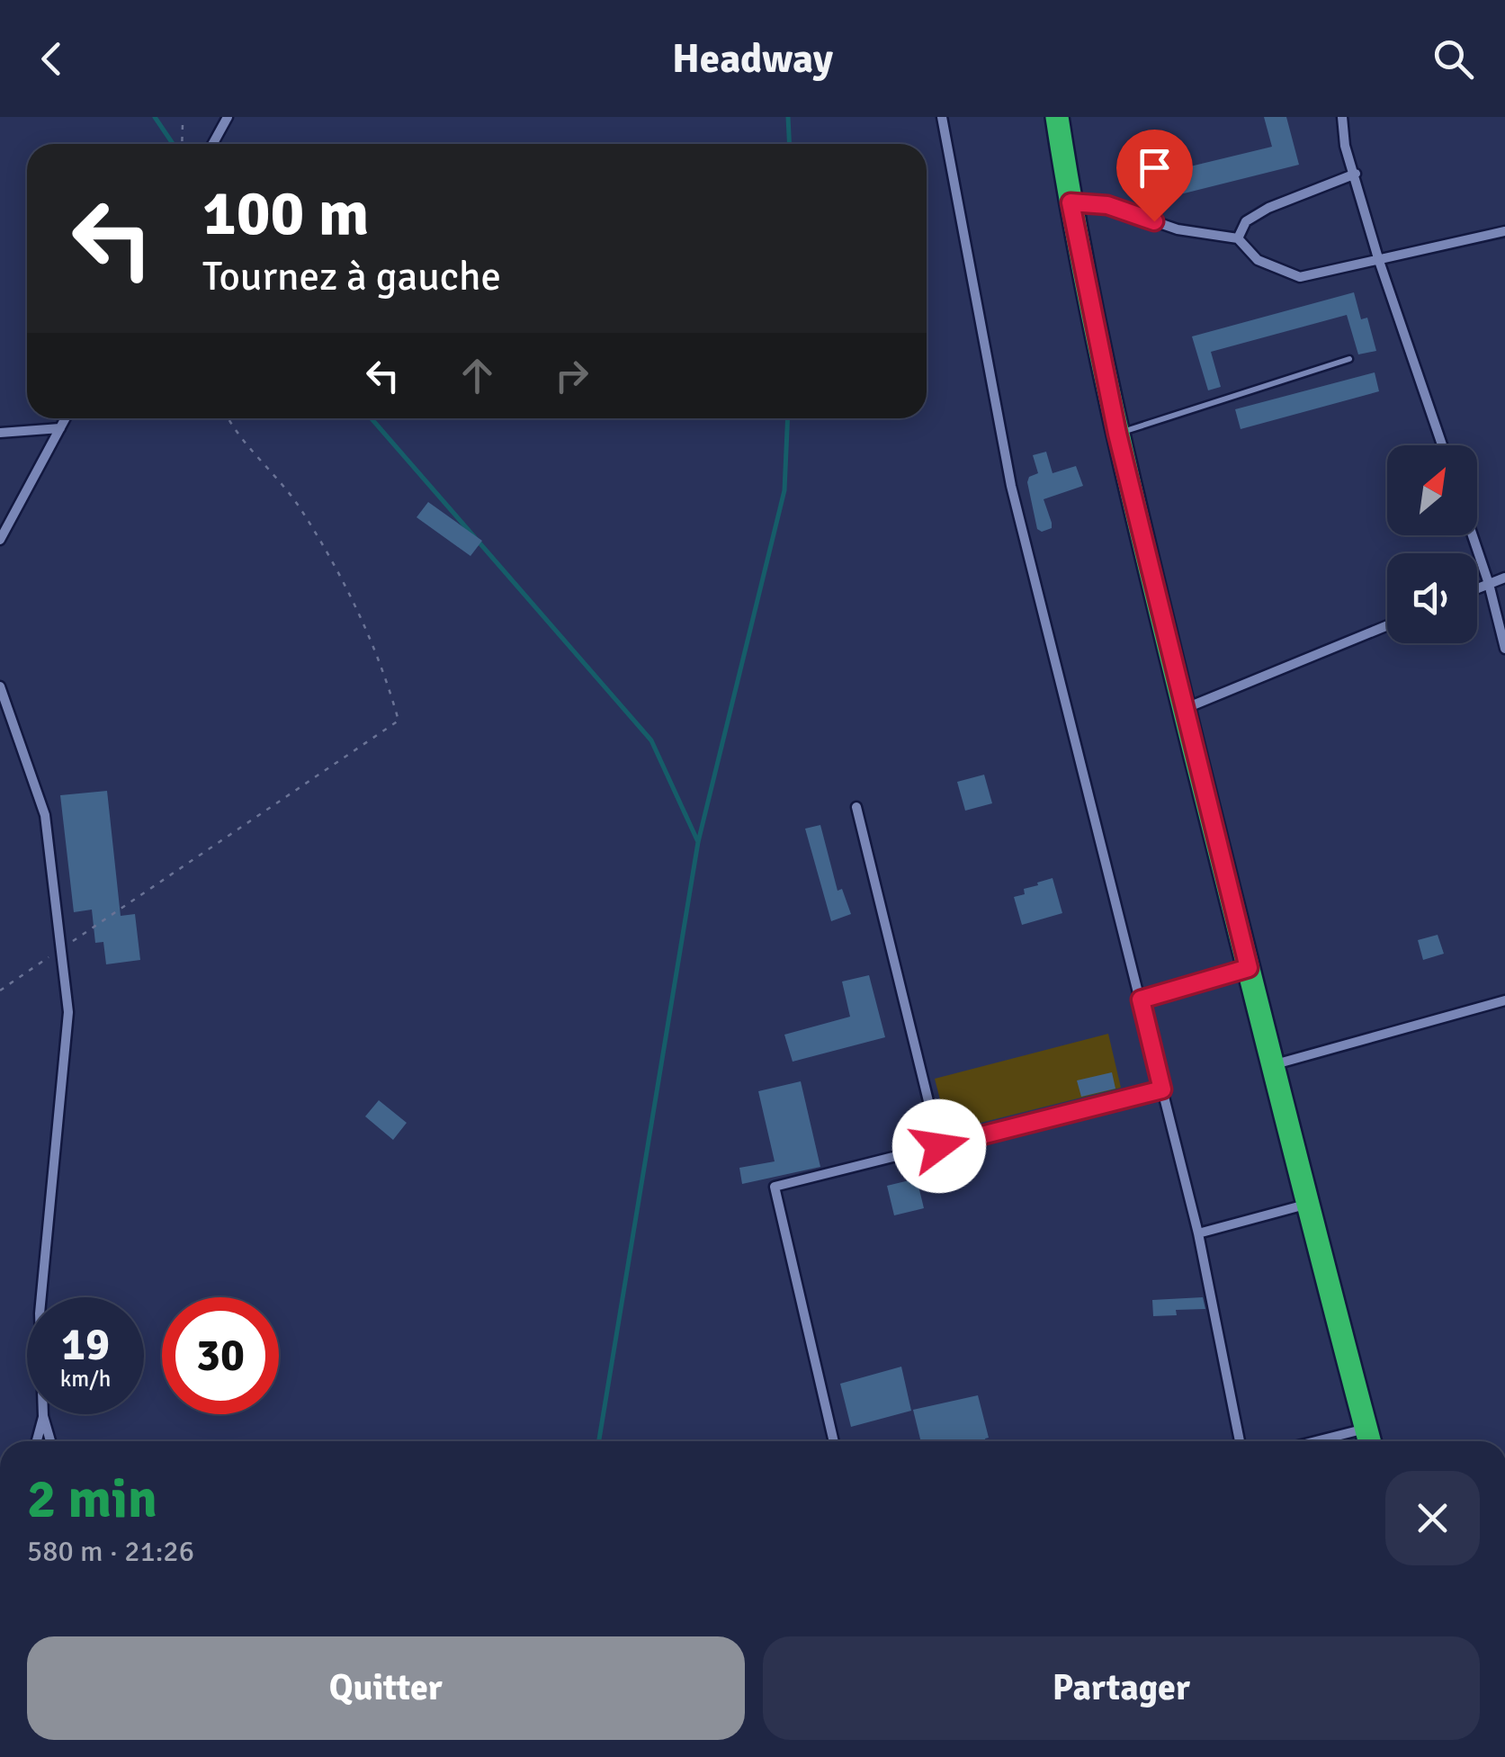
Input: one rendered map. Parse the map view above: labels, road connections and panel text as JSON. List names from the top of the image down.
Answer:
{
  "north": "top right",
  "page": {
    "header": "Headway",
    "turn": ["100 m", "Tournez à gauche"],
    "speed": "19 km/h",
    "limit": "30",
    "heading": ["2 min", "580 m · 21:26"],
    "buttons": ["Quitter", "Partager"]
  }
}
